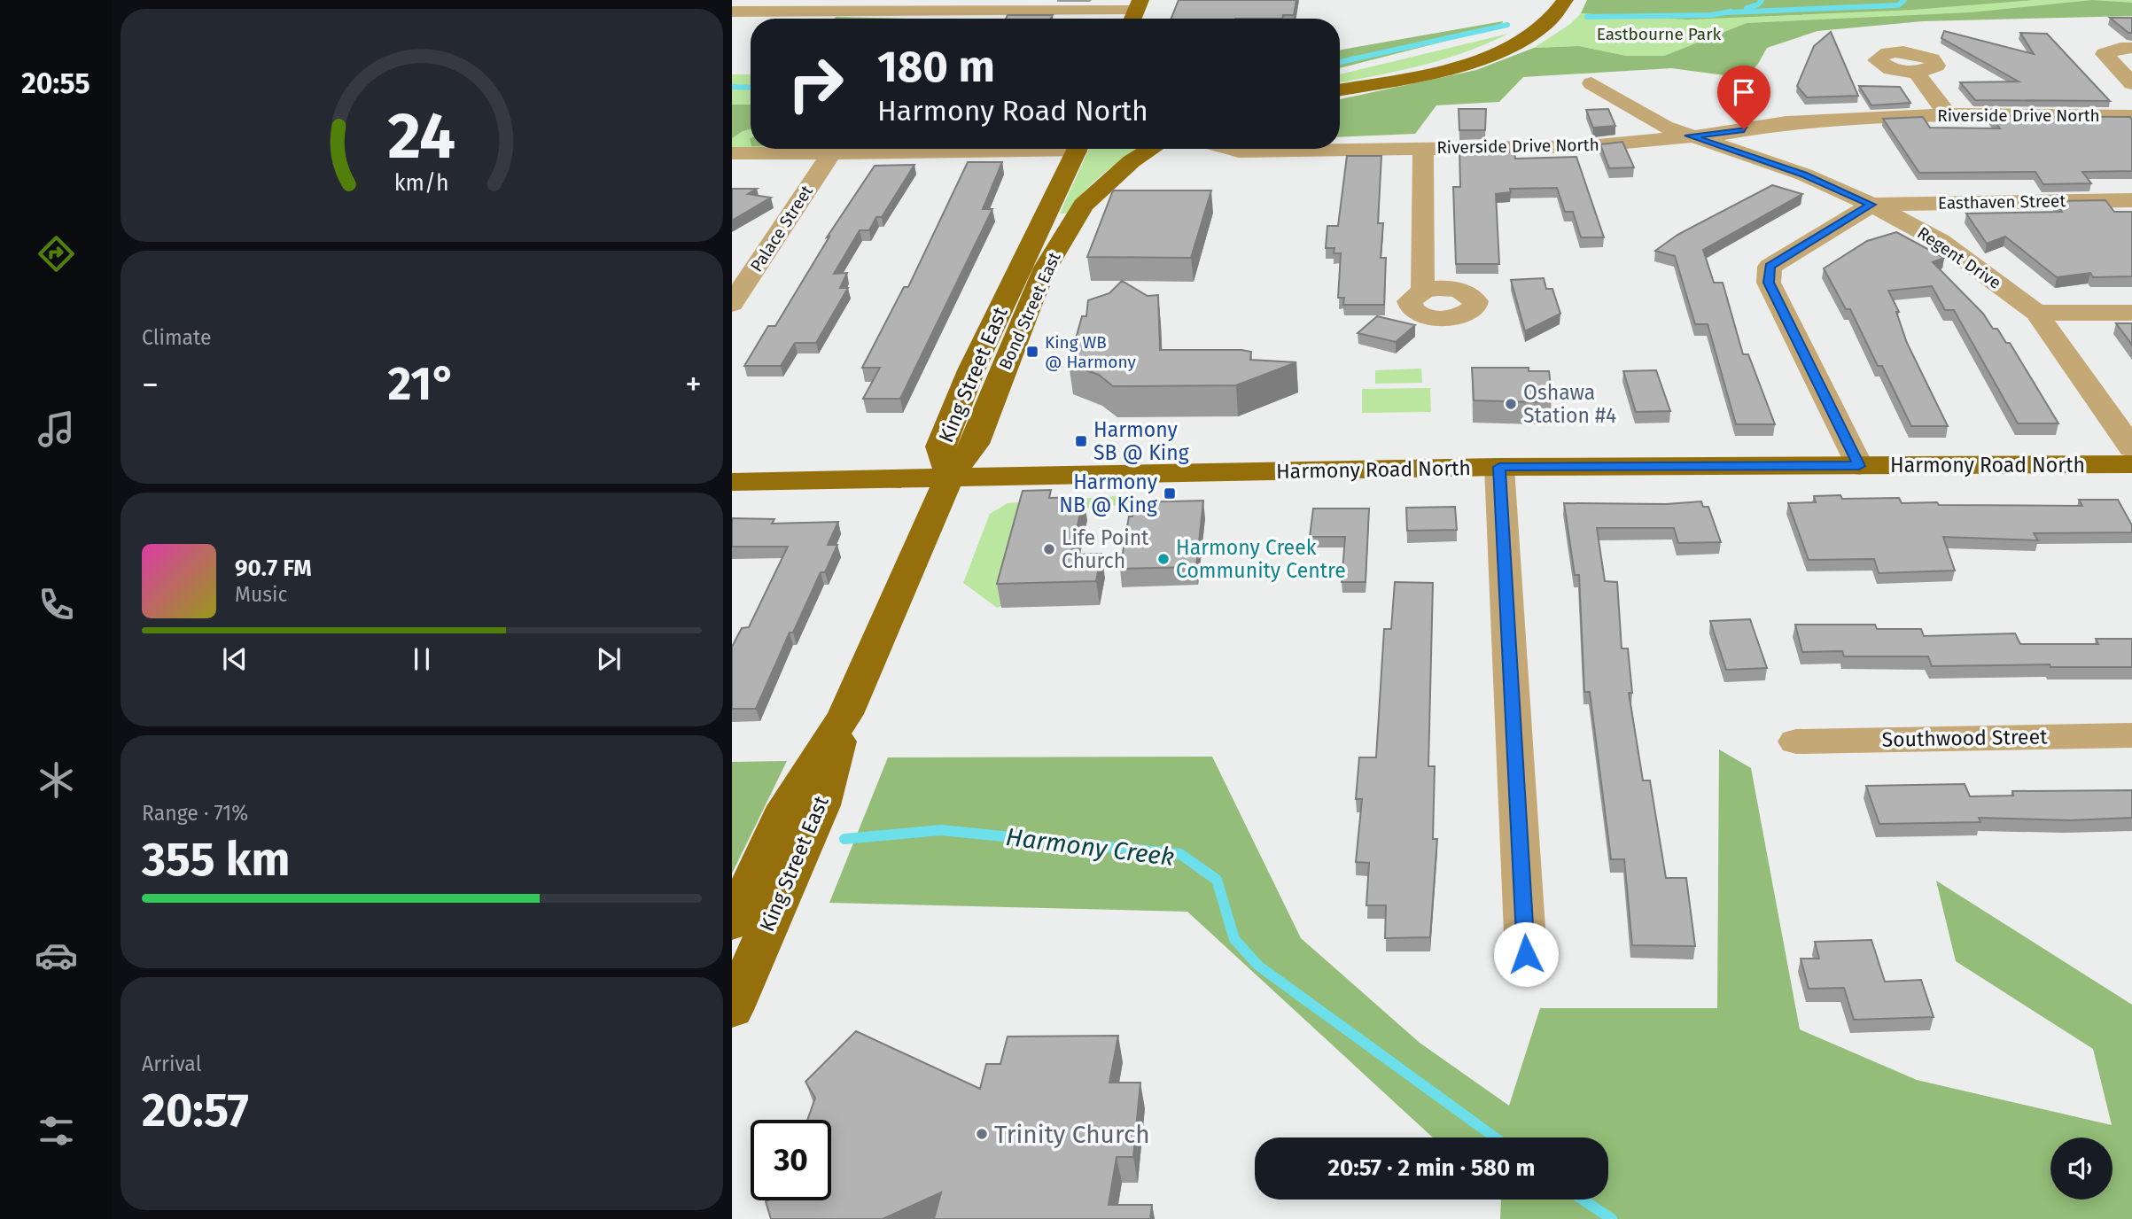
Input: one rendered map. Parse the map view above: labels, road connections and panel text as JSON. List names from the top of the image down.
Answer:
{
  "streets": {
    "main road": ["Bond Street East", "King Street East", "Harmony Road North"],
    "street": [
      "Riverside Drive North",
      "Easthaven Street",
      "Palace Street",
      "Regent Drive",
      "Southwood Street"
    ]
  },
  "crossings": [
    ["Riverside Drive North", "Regent Drive"],
    ["Easthaven Street", "Regent Drive"],
    ["Bond Street East", "King Street East"],
    ["Bond Street East", "Harmony Road North"],
    ["King Street East", "Harmony Road North"]
  ],
  "water": ["Harmony Creek"],
  "parks": ["Eastbourne Park"],
  "places": {
    "transit": ["King WB @ Harmony", "Harmony SB @ King", "Harmony NB @ King"],
    "other": [
      "Oshawa Station #4",
      "Life Point Church",
      "Harmony Creek Community Centre",
      "Trinity Church"
    ]
  },
  "page": {
    "tabs": "20:55",
    "turn": ["180 m", "Harmony Road North"],
    "tile": [
      "Climate",
      ["Range · 71%", "355 km"],
      ["Arrival", "20:57"]
    ],
    "heat": ["−", "21°", "+"],
    "song": ["90.7 FM", "Music"],
    "limit": "30",
    "trip": "20:57 · 2 min · 580 m",
    "gauge": ["24", "km/h"]
  }
}
